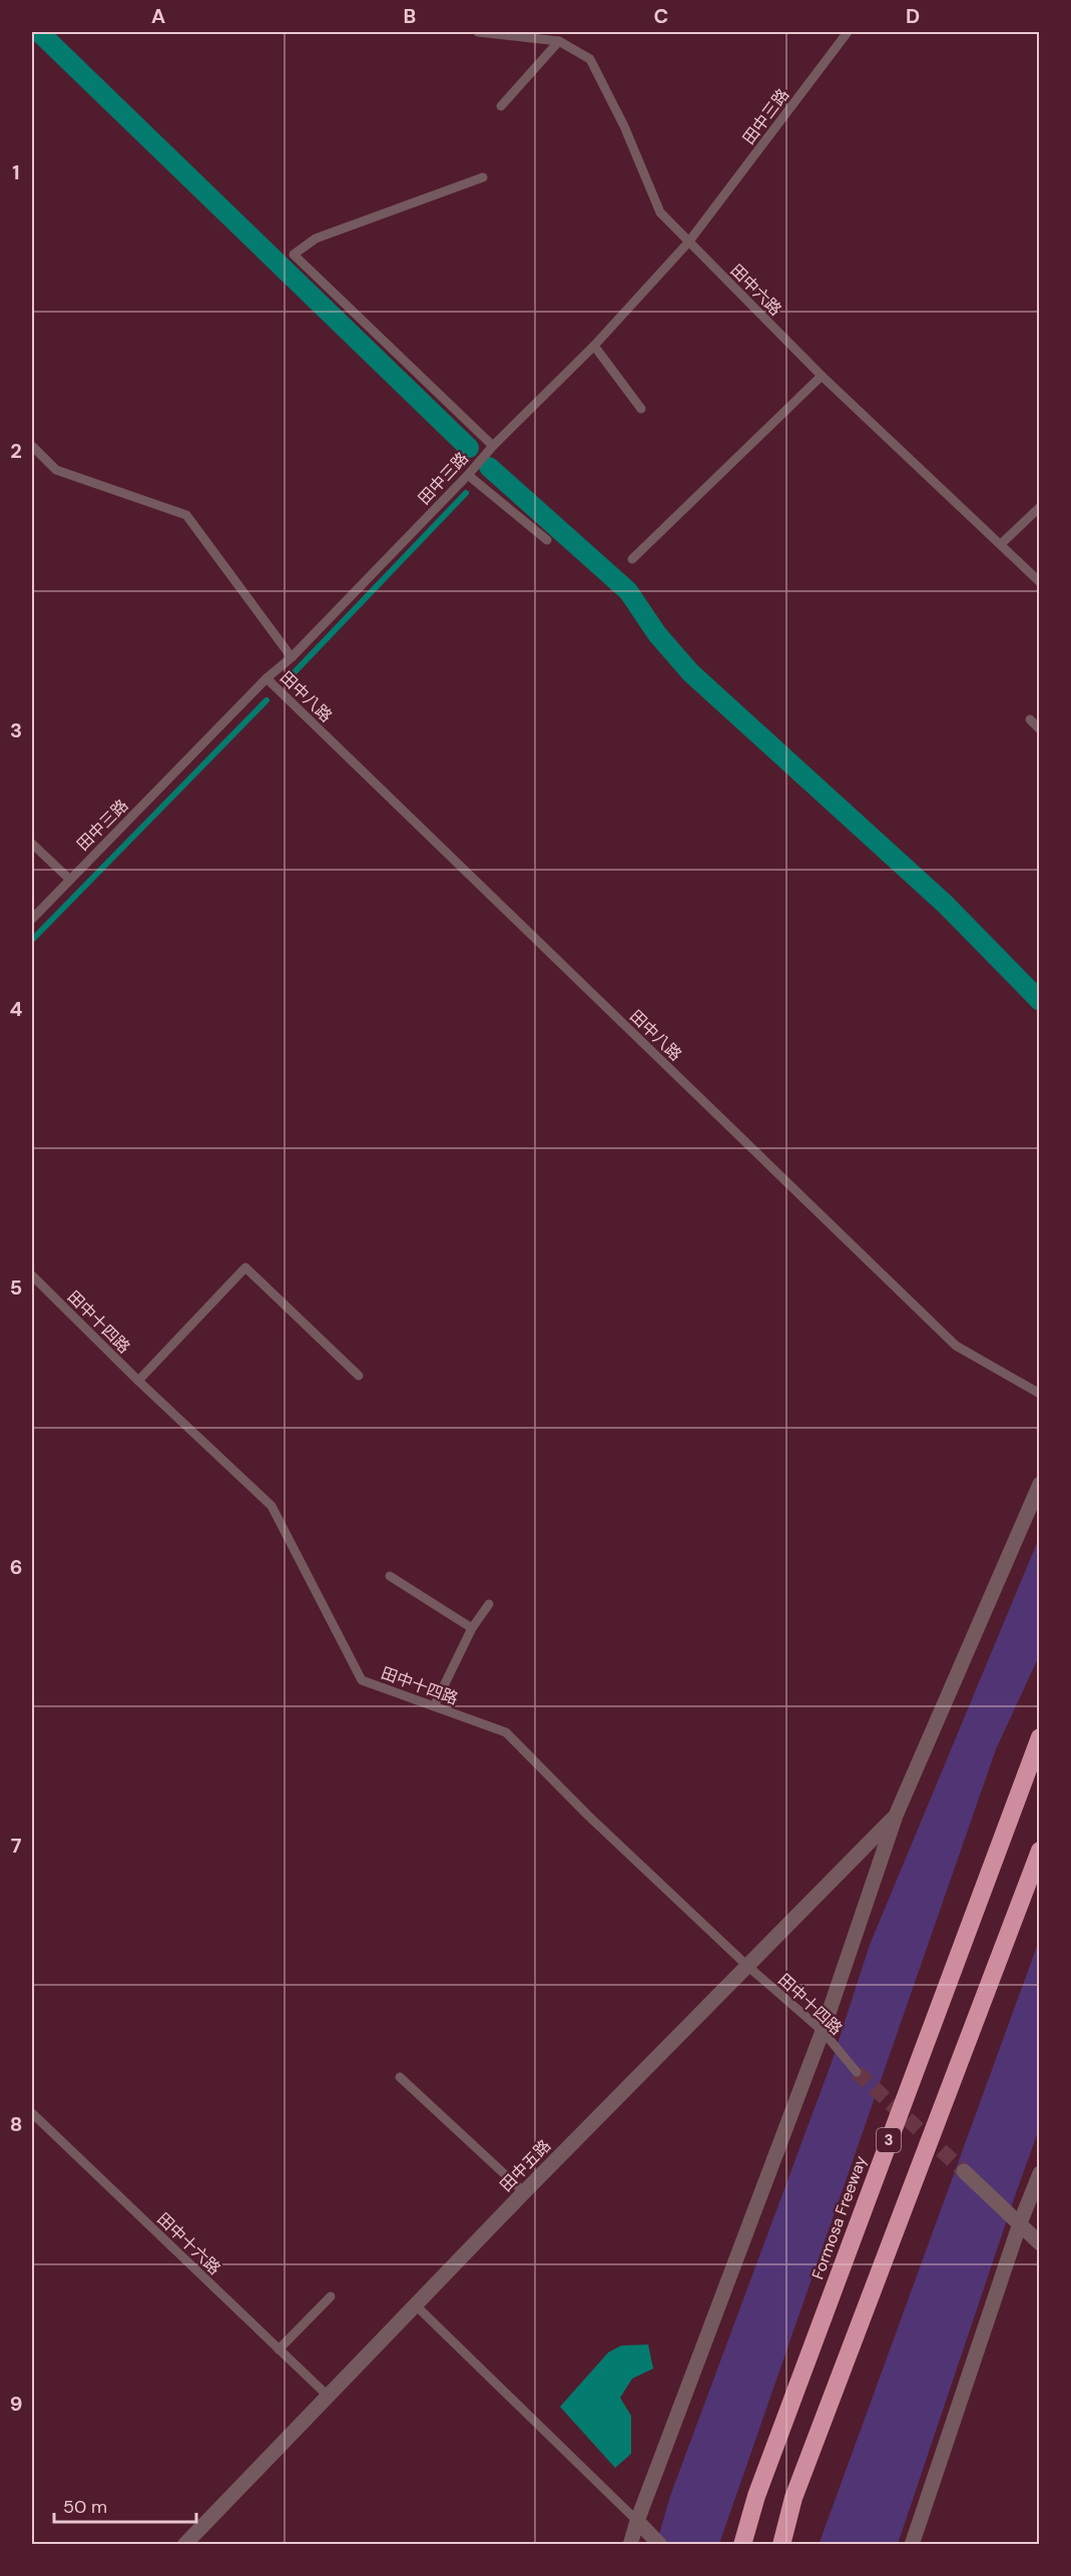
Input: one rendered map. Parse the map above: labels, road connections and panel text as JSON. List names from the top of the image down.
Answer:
{
  "streets": {
    "highway": ["3", "Formosa Freeway"],
    "street": ["田中五路"],
    "lane": [
      "田中三路",
      "田中六路",
      "田中八路",
      "田中十四路",
      "田中十六路"
    ]
  },
  "crossings": [
    ["田中三路", "田中六路"],
    ["田中三路", "田中八路"],
    ["田中十四路", "田中五路"],
    ["田中五路", "田中十六路"]
  ],
  "scale_bar": "50 m",
  "grid": {
    "columns": [
      "A",
      "B",
      "C",
      "D"
    ],
    "rows": [
      "1",
      "2",
      "3",
      "4",
      "5",
      "6",
      "7",
      "8",
      "9"
    ]
  }
}
